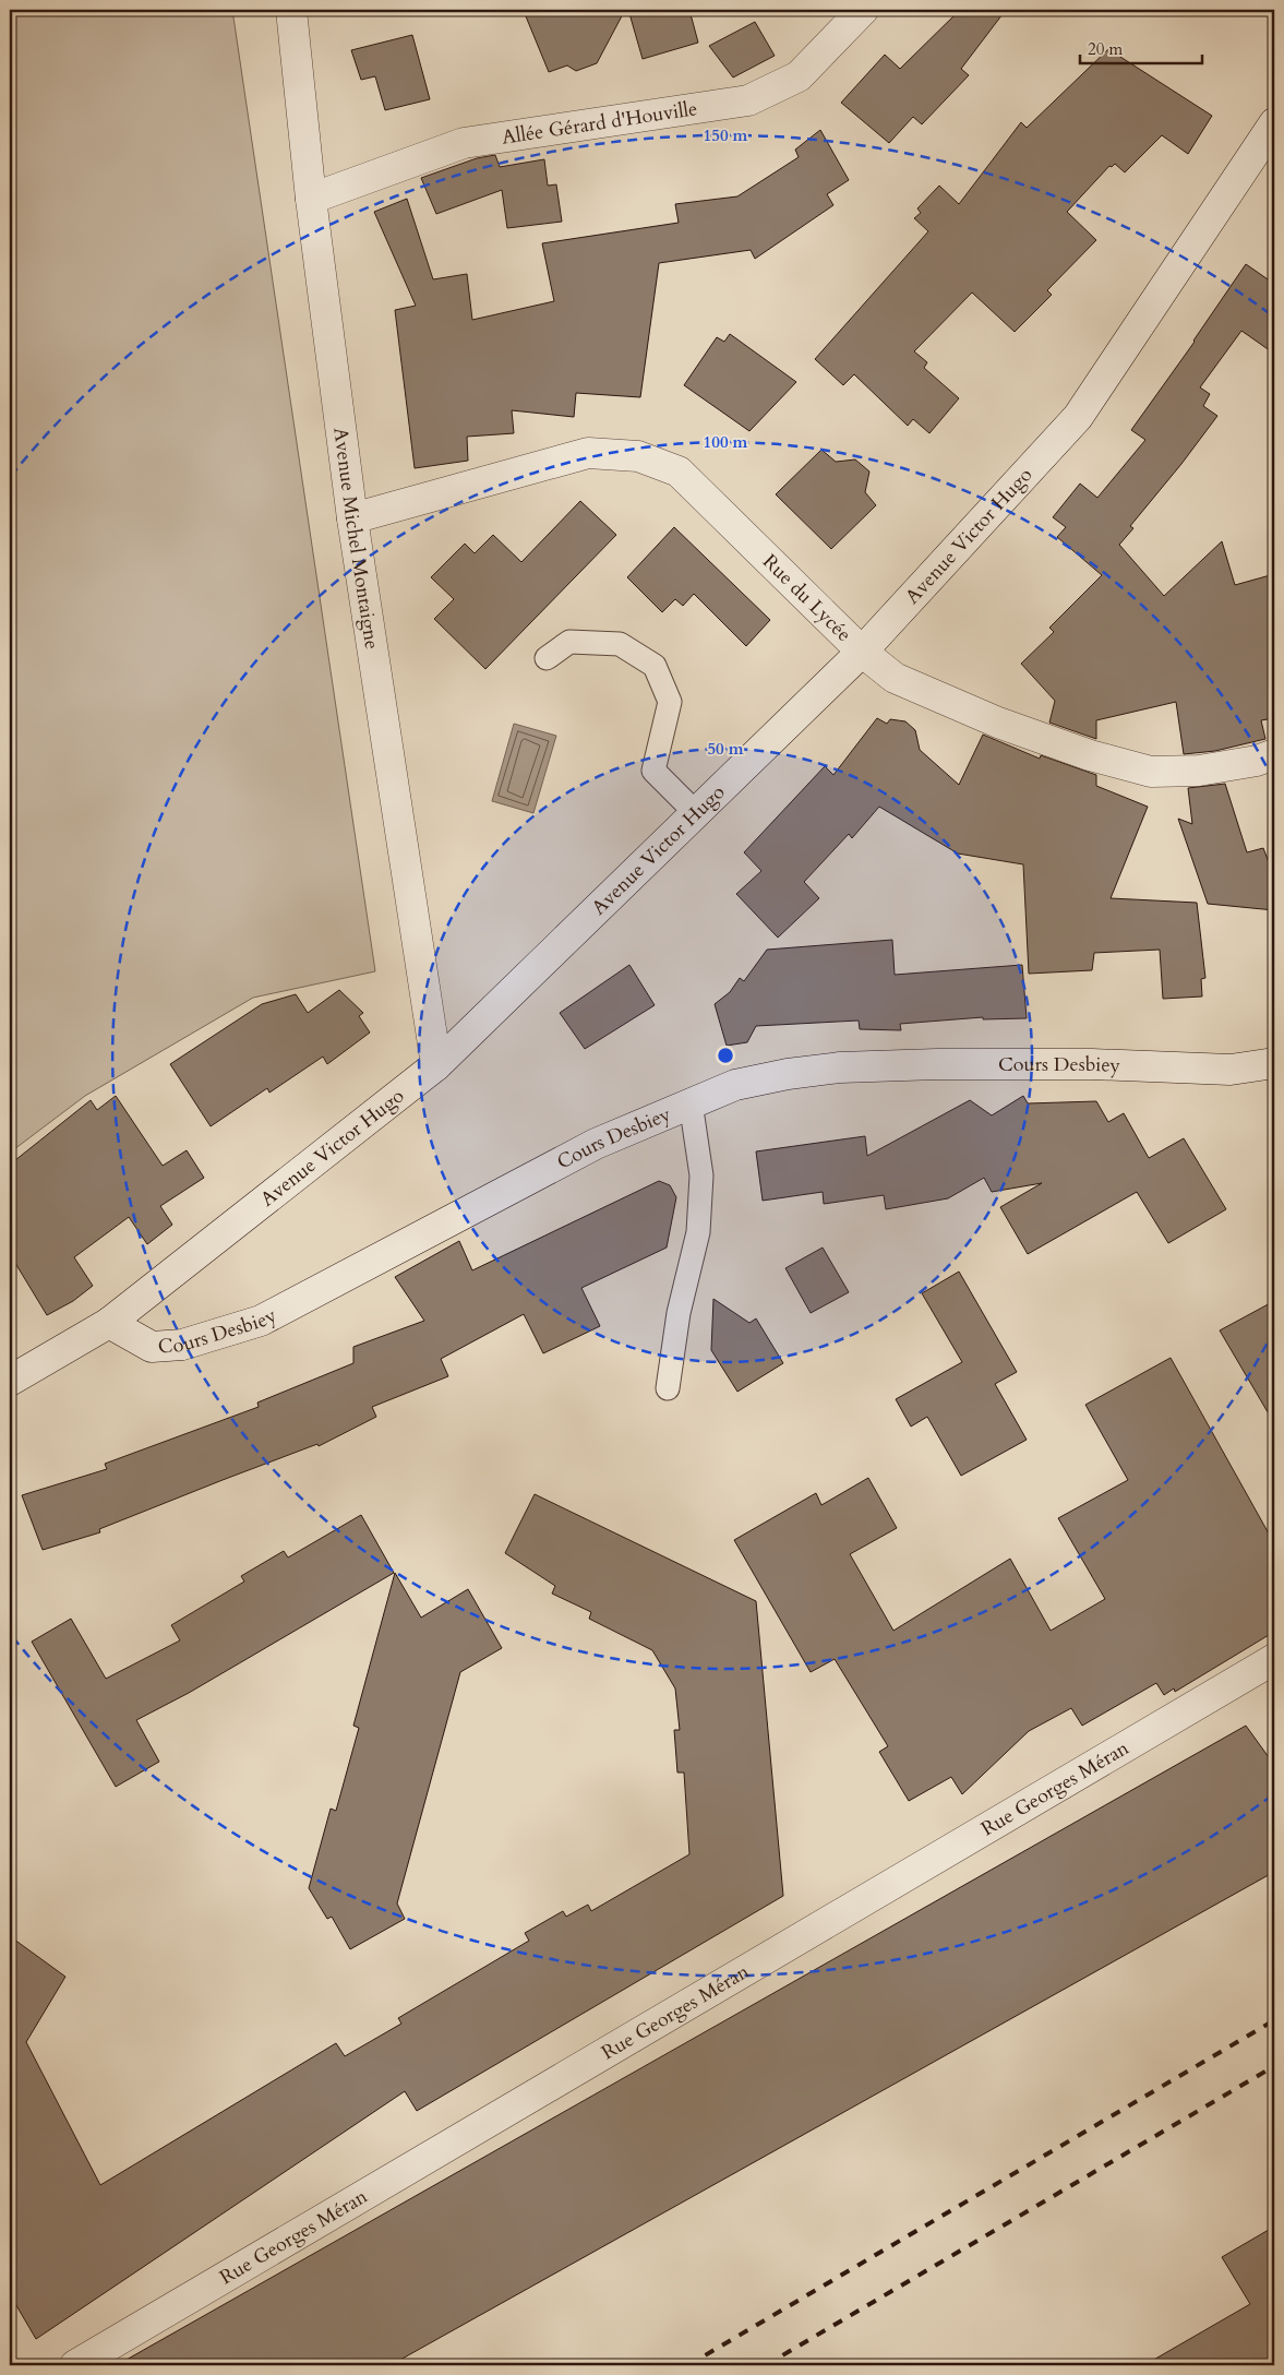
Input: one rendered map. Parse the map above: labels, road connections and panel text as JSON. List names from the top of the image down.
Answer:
{
  "streets": {
    "street": [
      "Allée Gérard d'Houville",
      "Avenue Victor Hugo",
      "Avenue Michel Montaigne",
      "Rue du Lycée",
      "Cours Desbiey",
      "Rue Georges Méran"
    ]
  },
  "crossings": [
    ["Allée Gérard d'Houville", "Avenue Michel Montaigne"],
    ["Avenue Victor Hugo", "Avenue Michel Montaigne"],
    ["Avenue Victor Hugo", "Rue du Lycée"],
    ["Avenue Victor Hugo", "Cours Desbiey"],
    ["Avenue Michel Montaigne", "Rue du Lycée"]
  ],
  "scale_bar": "20 m",
  "rings": ["150 m", "100 m", "50 m"]
}
